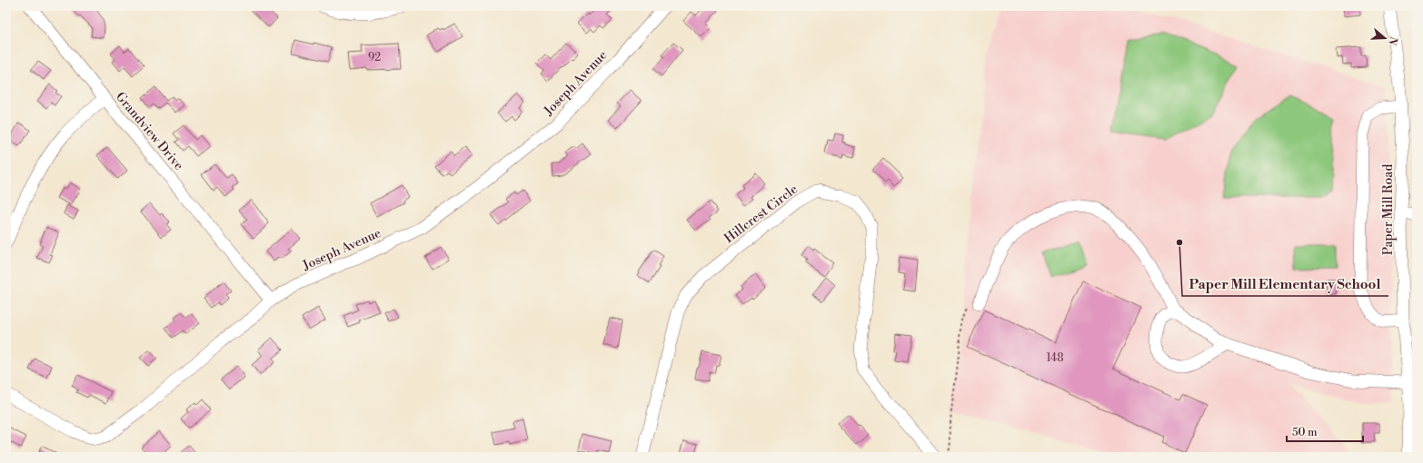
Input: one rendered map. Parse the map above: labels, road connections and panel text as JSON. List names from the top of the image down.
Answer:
{
  "streets": {
    "street": [
      "Joseph Avenue",
      "Grandview Drive",
      "Paper Mill Road",
      "Hillcrest Circle"
    ]
  },
  "crossings": [
    ["Joseph Avenue", "Grandview Drive"]
  ],
  "places": ["Paper Mill Elementary School"],
  "house_numbers": ["92", "148"],
  "scale_bar": "50 m",
  "north": "right"
}
